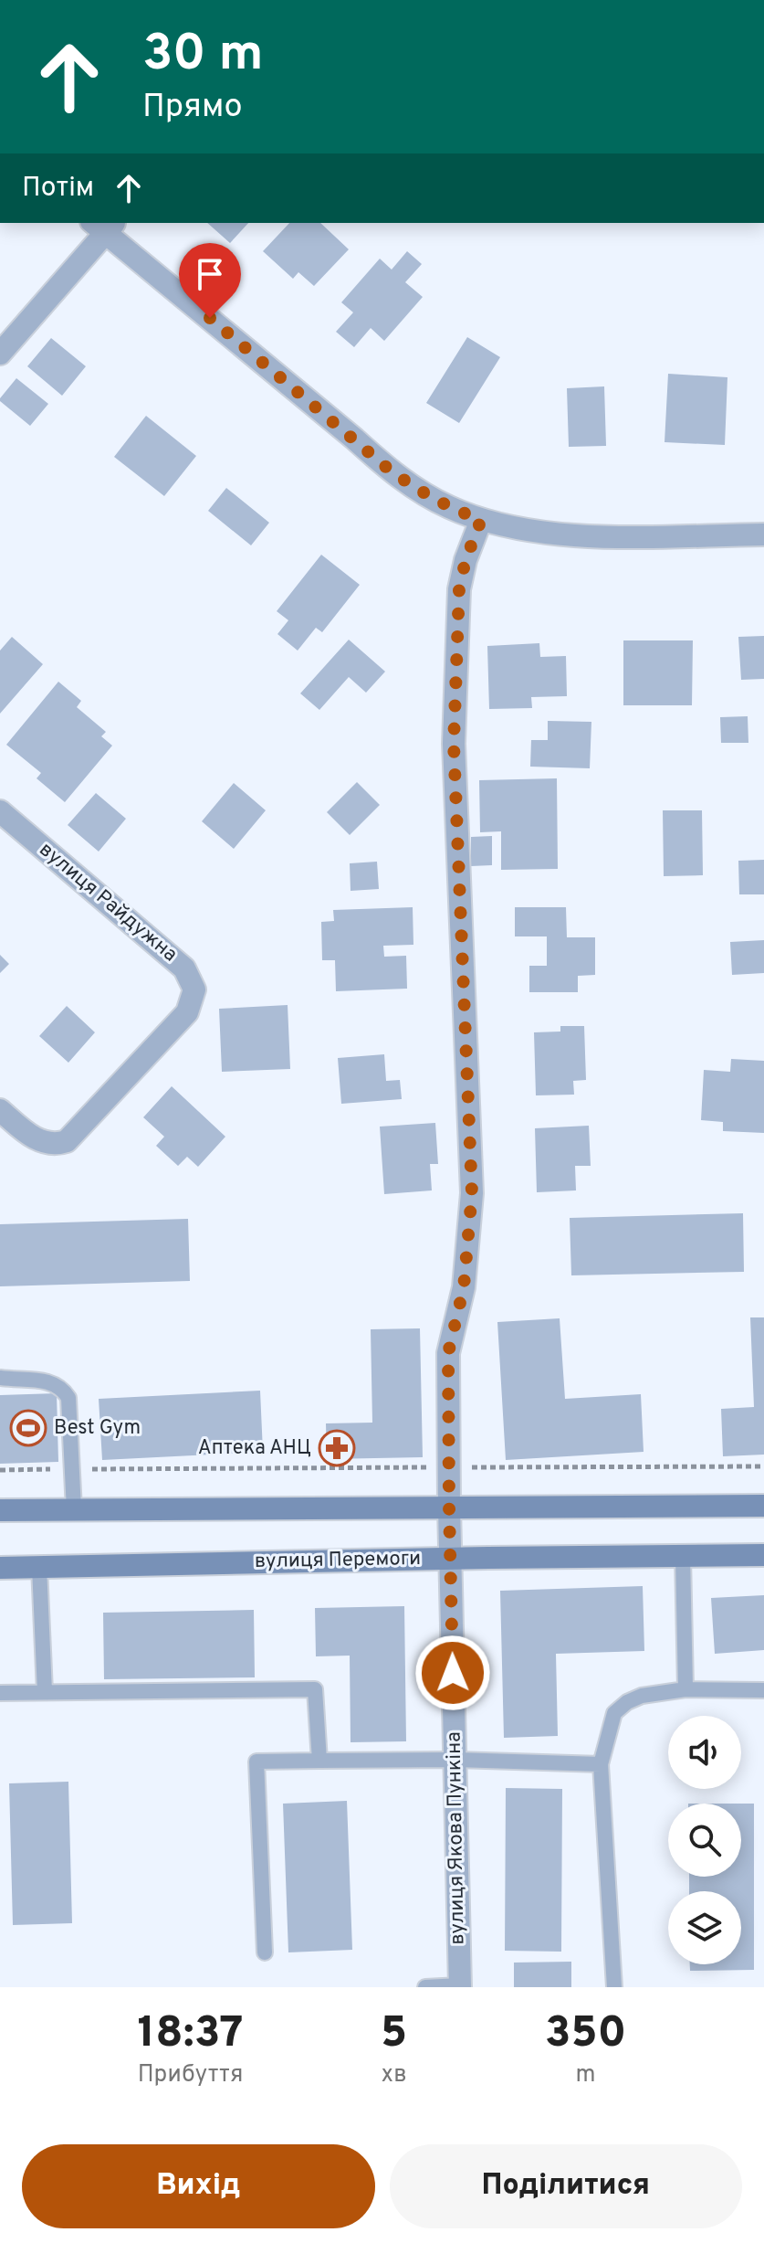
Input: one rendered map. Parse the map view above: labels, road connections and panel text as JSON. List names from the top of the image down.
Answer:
{
  "streets": {
    "main road": ["вулиця Перемоги"],
    "street": ["вулиця Райдужна", "вулиця Якова Пункіна"]
  },
  "crossings": [
    ["вулиця Перемоги", "вулиця Якова Пункіна"]
  ],
  "places": {
    "sports": ["Best Gym"],
    "pharmacy": ["Аптека АНЦ"]
  },
  "page": {
    "turn": ["30 m", "Прямо"],
    "then": "Потім",
    "eta": [
      "18:37",
      "Прибуття",
      "5",
      "хв",
      "350",
      "m"
    ],
    "buttons": ["Вихід", "Поділитися"]
  }
}
